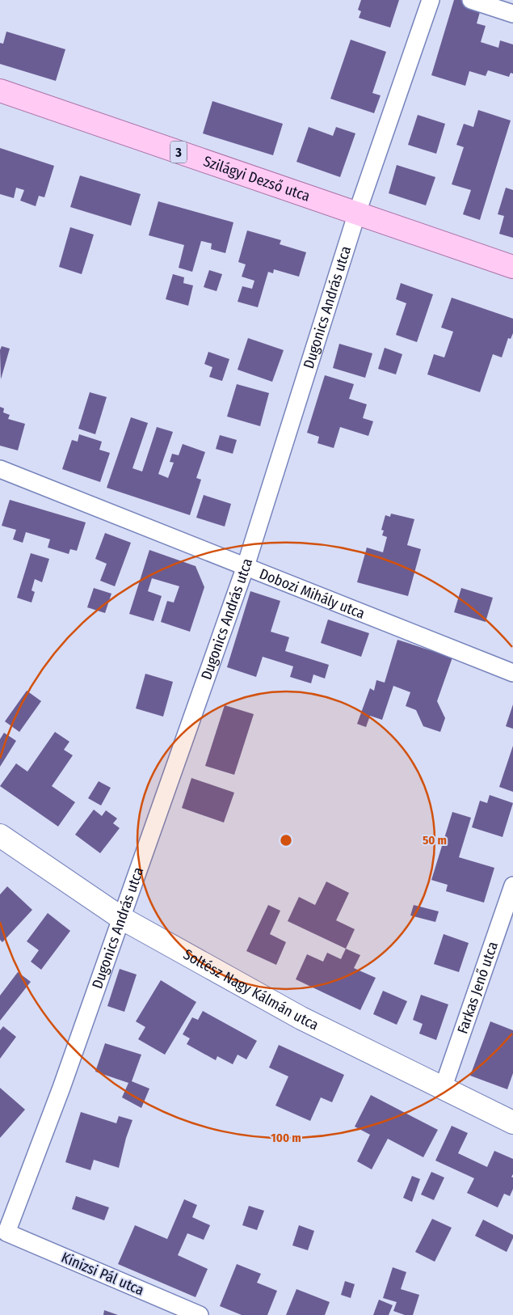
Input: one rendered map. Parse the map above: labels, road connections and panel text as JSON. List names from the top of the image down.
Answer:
{
  "streets": {
    "main road": ["3", "Szilágyi Dezső utca"],
    "street": [
      "Dugonics András utca",
      "Dobozi Mihály utca",
      "Farkas Jenő utca",
      "Soltész Nagy Kálmán utca",
      "Kinizsi Pál utca"
    ]
  },
  "crossings": [
    ["Szilágyi Dezső utca", "Dugonics András utca"],
    ["Dugonics András utca", "Dobozi Mihály utca"],
    ["Dugonics András utca", "Soltész Nagy Kálmán utca"],
    ["Dugonics András utca", "Kinizsi Pál utca"],
    ["Farkas Jenő utca", "Soltész Nagy Kálmán utca"]
  ],
  "rings": ["50 m", "100 m"]
}
